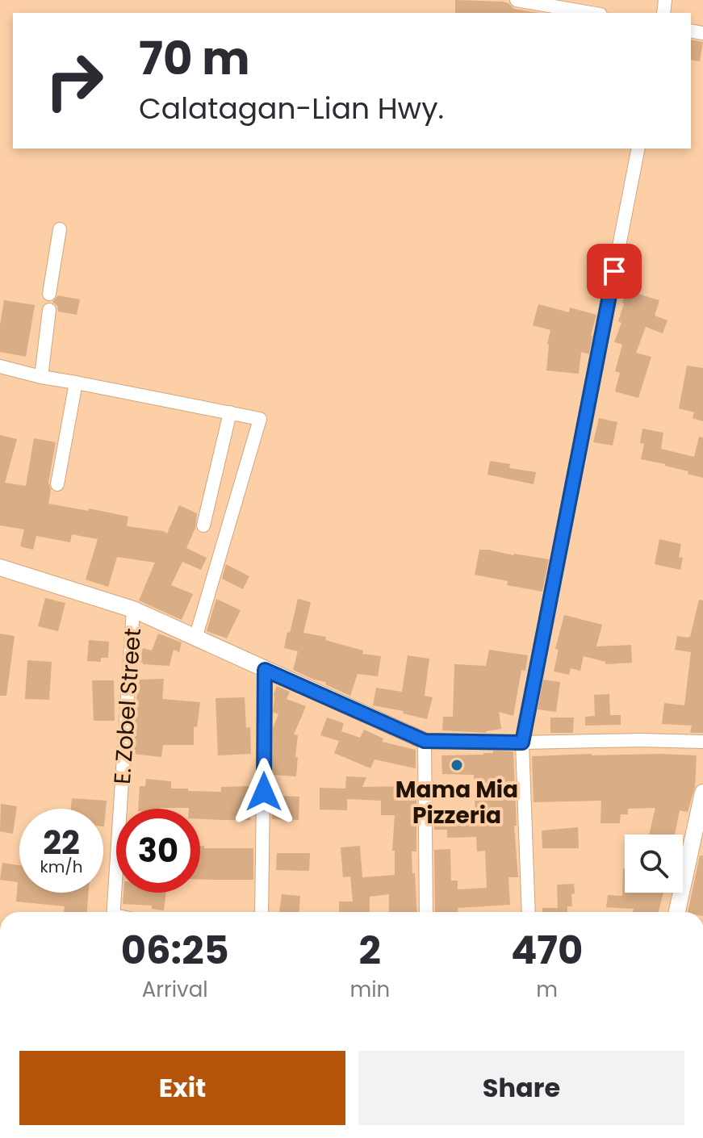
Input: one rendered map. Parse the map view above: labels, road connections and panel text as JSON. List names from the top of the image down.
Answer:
{
  "streets": {
    "street": ["E. Zobel Street"]
  },
  "places": ["Mama Mia Pizzeria"],
  "page": {
    "turn": ["70 m", "Calatagan-Lian Hwy."],
    "speed": "22 km/h",
    "limit": "30",
    "eta": [
      "06:25",
      "Arrival",
      "2",
      "min",
      "470",
      "m"
    ],
    "buttons": ["Exit", "Share"]
  }
}
